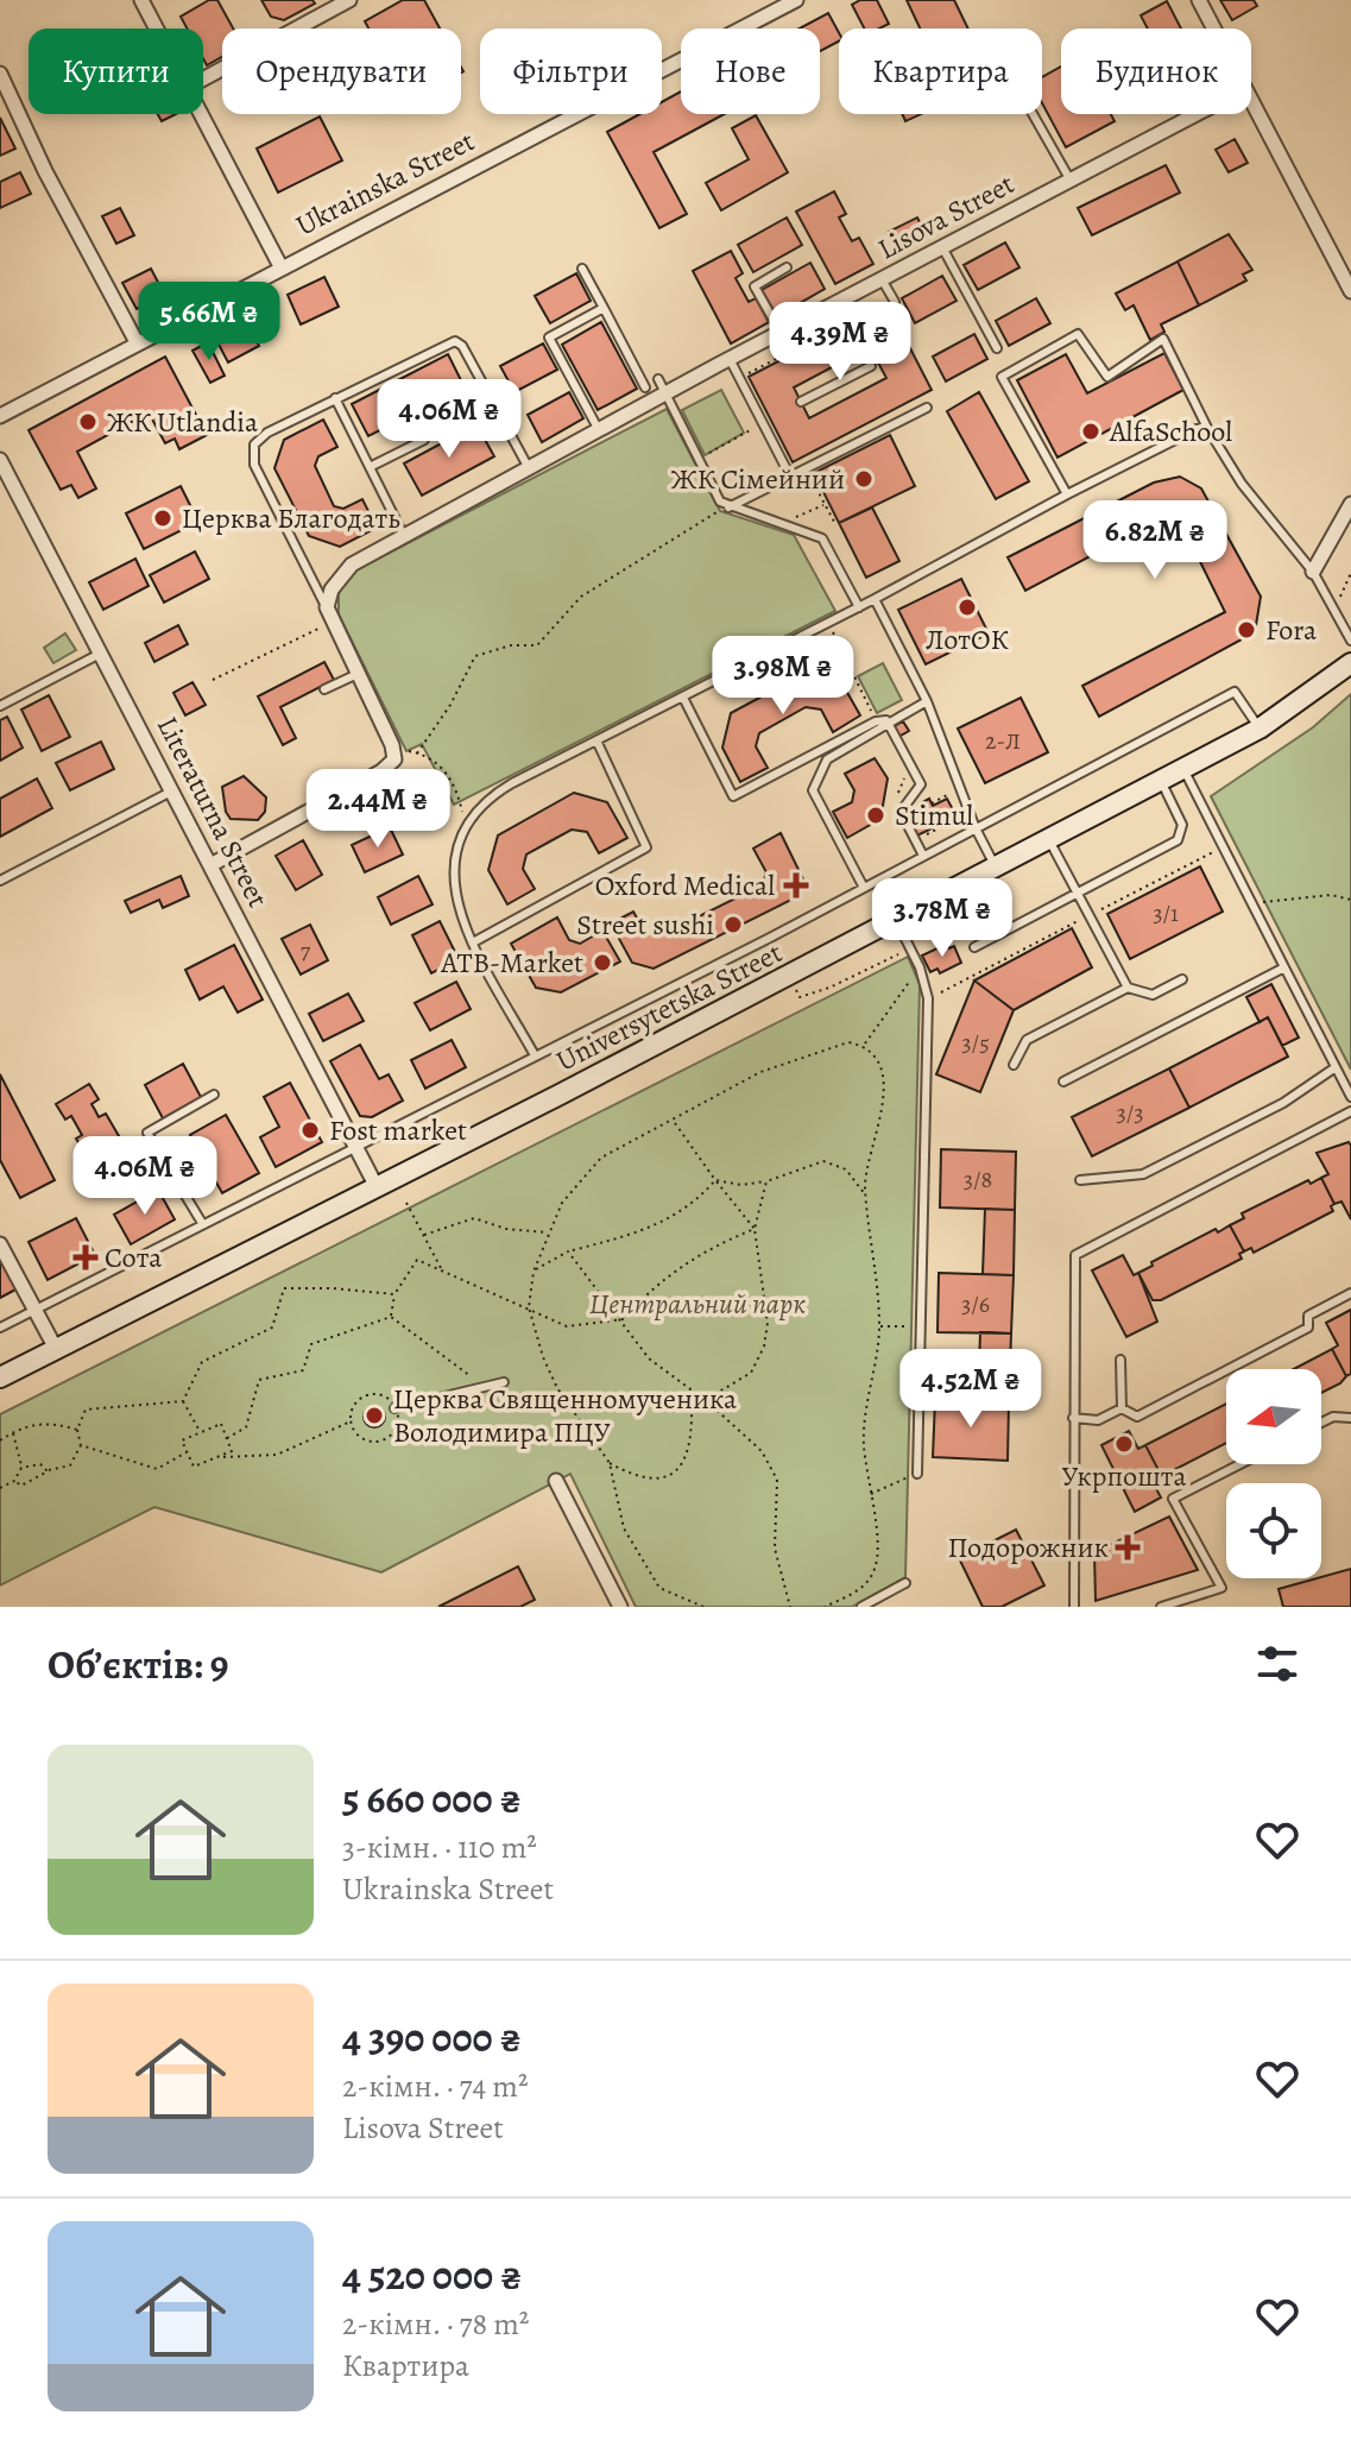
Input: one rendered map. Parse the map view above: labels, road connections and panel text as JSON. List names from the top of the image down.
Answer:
{
  "streets": {
    "main road": ["Universytetska Street"],
    "street": ["Ukrainska Street", "Lisova Street", "Literaturna Street"]
  },
  "crossings": [
    ["Literaturna Street", "Universytetska Street"]
  ],
  "parks": ["Центральний парк"],
  "places": {
    "other": [
      "ЖК Utlandia",
      "AlfaSchool",
      "ЖК Сімейний",
      "Церква Благодать",
      "ЛотОК",
      "Fora",
      "Stimul",
      "Street sushi",
      "ATB-Market",
      "Fost market",
      "Церква Священномученика Володимира ПЦУ",
      "Укрпошта"
    ],
    "health": ["Oxford Medical", "Сота", "Подорожник"]
  },
  "house_numbers": [
    "2-Л",
    "3/1",
    "7",
    "3/5",
    "3/3",
    "3/8",
    "3/6"
  ],
  "north": "left",
  "page": {
    "chip": [
      "Купити",
      "Орендувати",
      "Фільтри",
      "Нове",
      "Квартира",
      "Будинок"
    ],
    "price": [
      "5.66M ₴",
      "4.39M ₴",
      "4.06M ₴",
      "6.82M ₴",
      "3.98M ₴",
      "2.44M ₴",
      "3.78M ₴",
      "4.06M ₴",
      "4.52M ₴"
    ],
    "heading": "Об’єктів: 9",
    "list": [
      {
        "name": "5 660 000 ₴",
        "note": "3-кімн. · 110 m² · Ukrainska Street"
      },
      {
        "name": "4 390 000 ₴",
        "note": "2-кімн. · 74 m² · Lisova Street"
      },
      {
        "name": "4 520 000 ₴",
        "note": "2-кімн. · 78 m² · Квартира"
      }
    ]
  }
}
